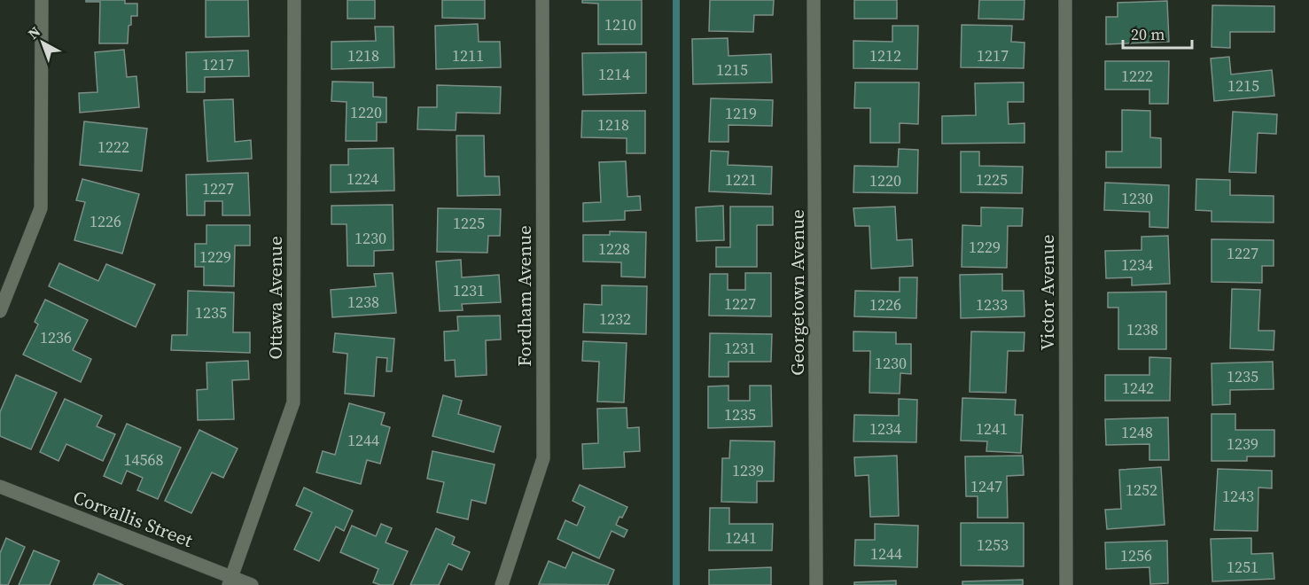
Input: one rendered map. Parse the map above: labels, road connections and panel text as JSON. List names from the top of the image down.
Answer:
{
  "streets": {
    "street": [
      "Georgetown Avenue",
      "Victor Avenue",
      "Fordham Avenue",
      "Ottawa Avenue",
      "Corvallis Street"
    ]
  },
  "crossings": [
    ["Ottawa Avenue", "Corvallis Street"]
  ],
  "house_numbers": [
    "1210",
    "1218",
    "1211",
    "1212",
    "1217",
    "1217",
    "1215",
    "1214",
    "1222",
    "1215",
    "1220",
    "1219",
    "1218",
    "1222",
    "1224",
    "1221",
    "1225",
    "1220",
    "1227",
    "1230",
    "1226",
    "1225",
    "1230",
    "1229",
    "1228",
    "1227",
    "1229",
    "1234",
    "1231",
    "1238",
    "1227",
    "1226",
    "1233",
    "1235",
    "1232",
    "1238",
    "1236",
    "1231",
    "1230",
    "1235",
    "1242",
    "1235",
    "1234",
    "1241",
    "1248",
    "1244",
    "1239",
    "14568",
    "1239",
    "1247",
    "1252",
    "1243",
    "1241",
    "1253",
    "1244",
    "1256",
    "1251"
  ],
  "scale_bar": "20 m",
  "north": "top left"
}
